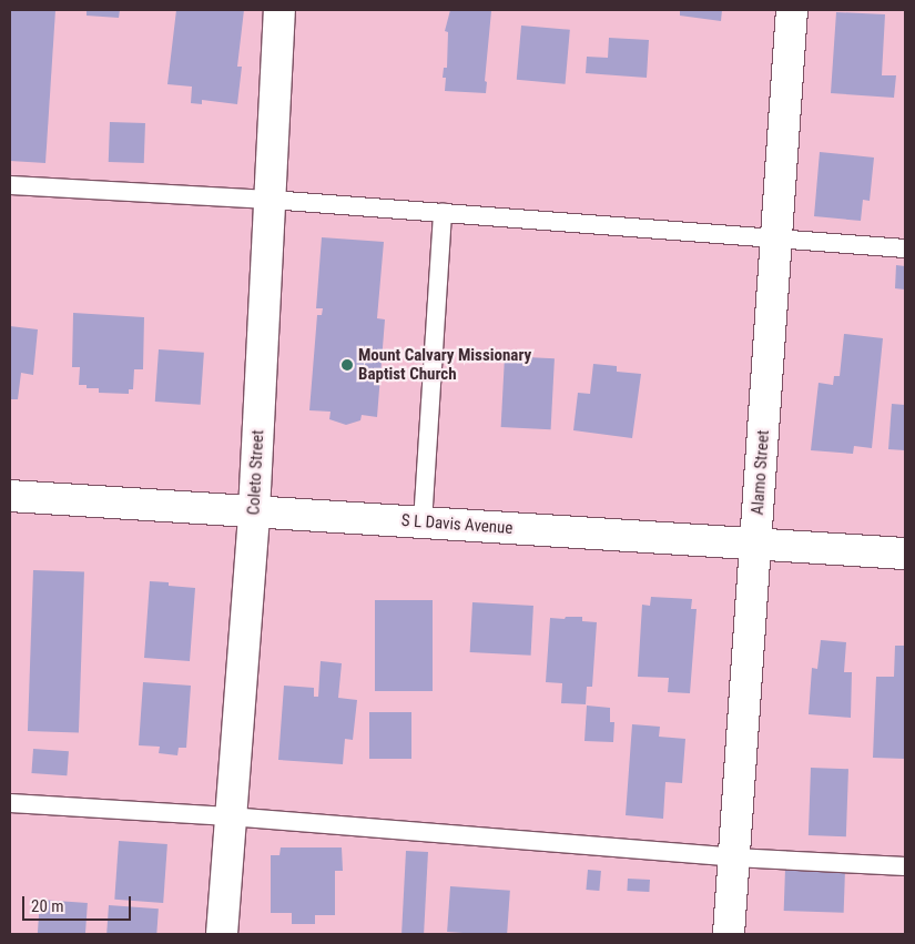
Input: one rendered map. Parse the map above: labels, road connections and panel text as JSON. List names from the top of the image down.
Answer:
{
  "streets": {
    "street": ["Coleto Street", "Alamo Street", "S L Davis Avenue"]
  },
  "crossings": [
    ["Coleto Street", "S L Davis Avenue"],
    ["Alamo Street", "S L Davis Avenue"]
  ],
  "places": ["Mount Calvary Missionary Baptist Church"],
  "scale_bar": "20 m"
}
